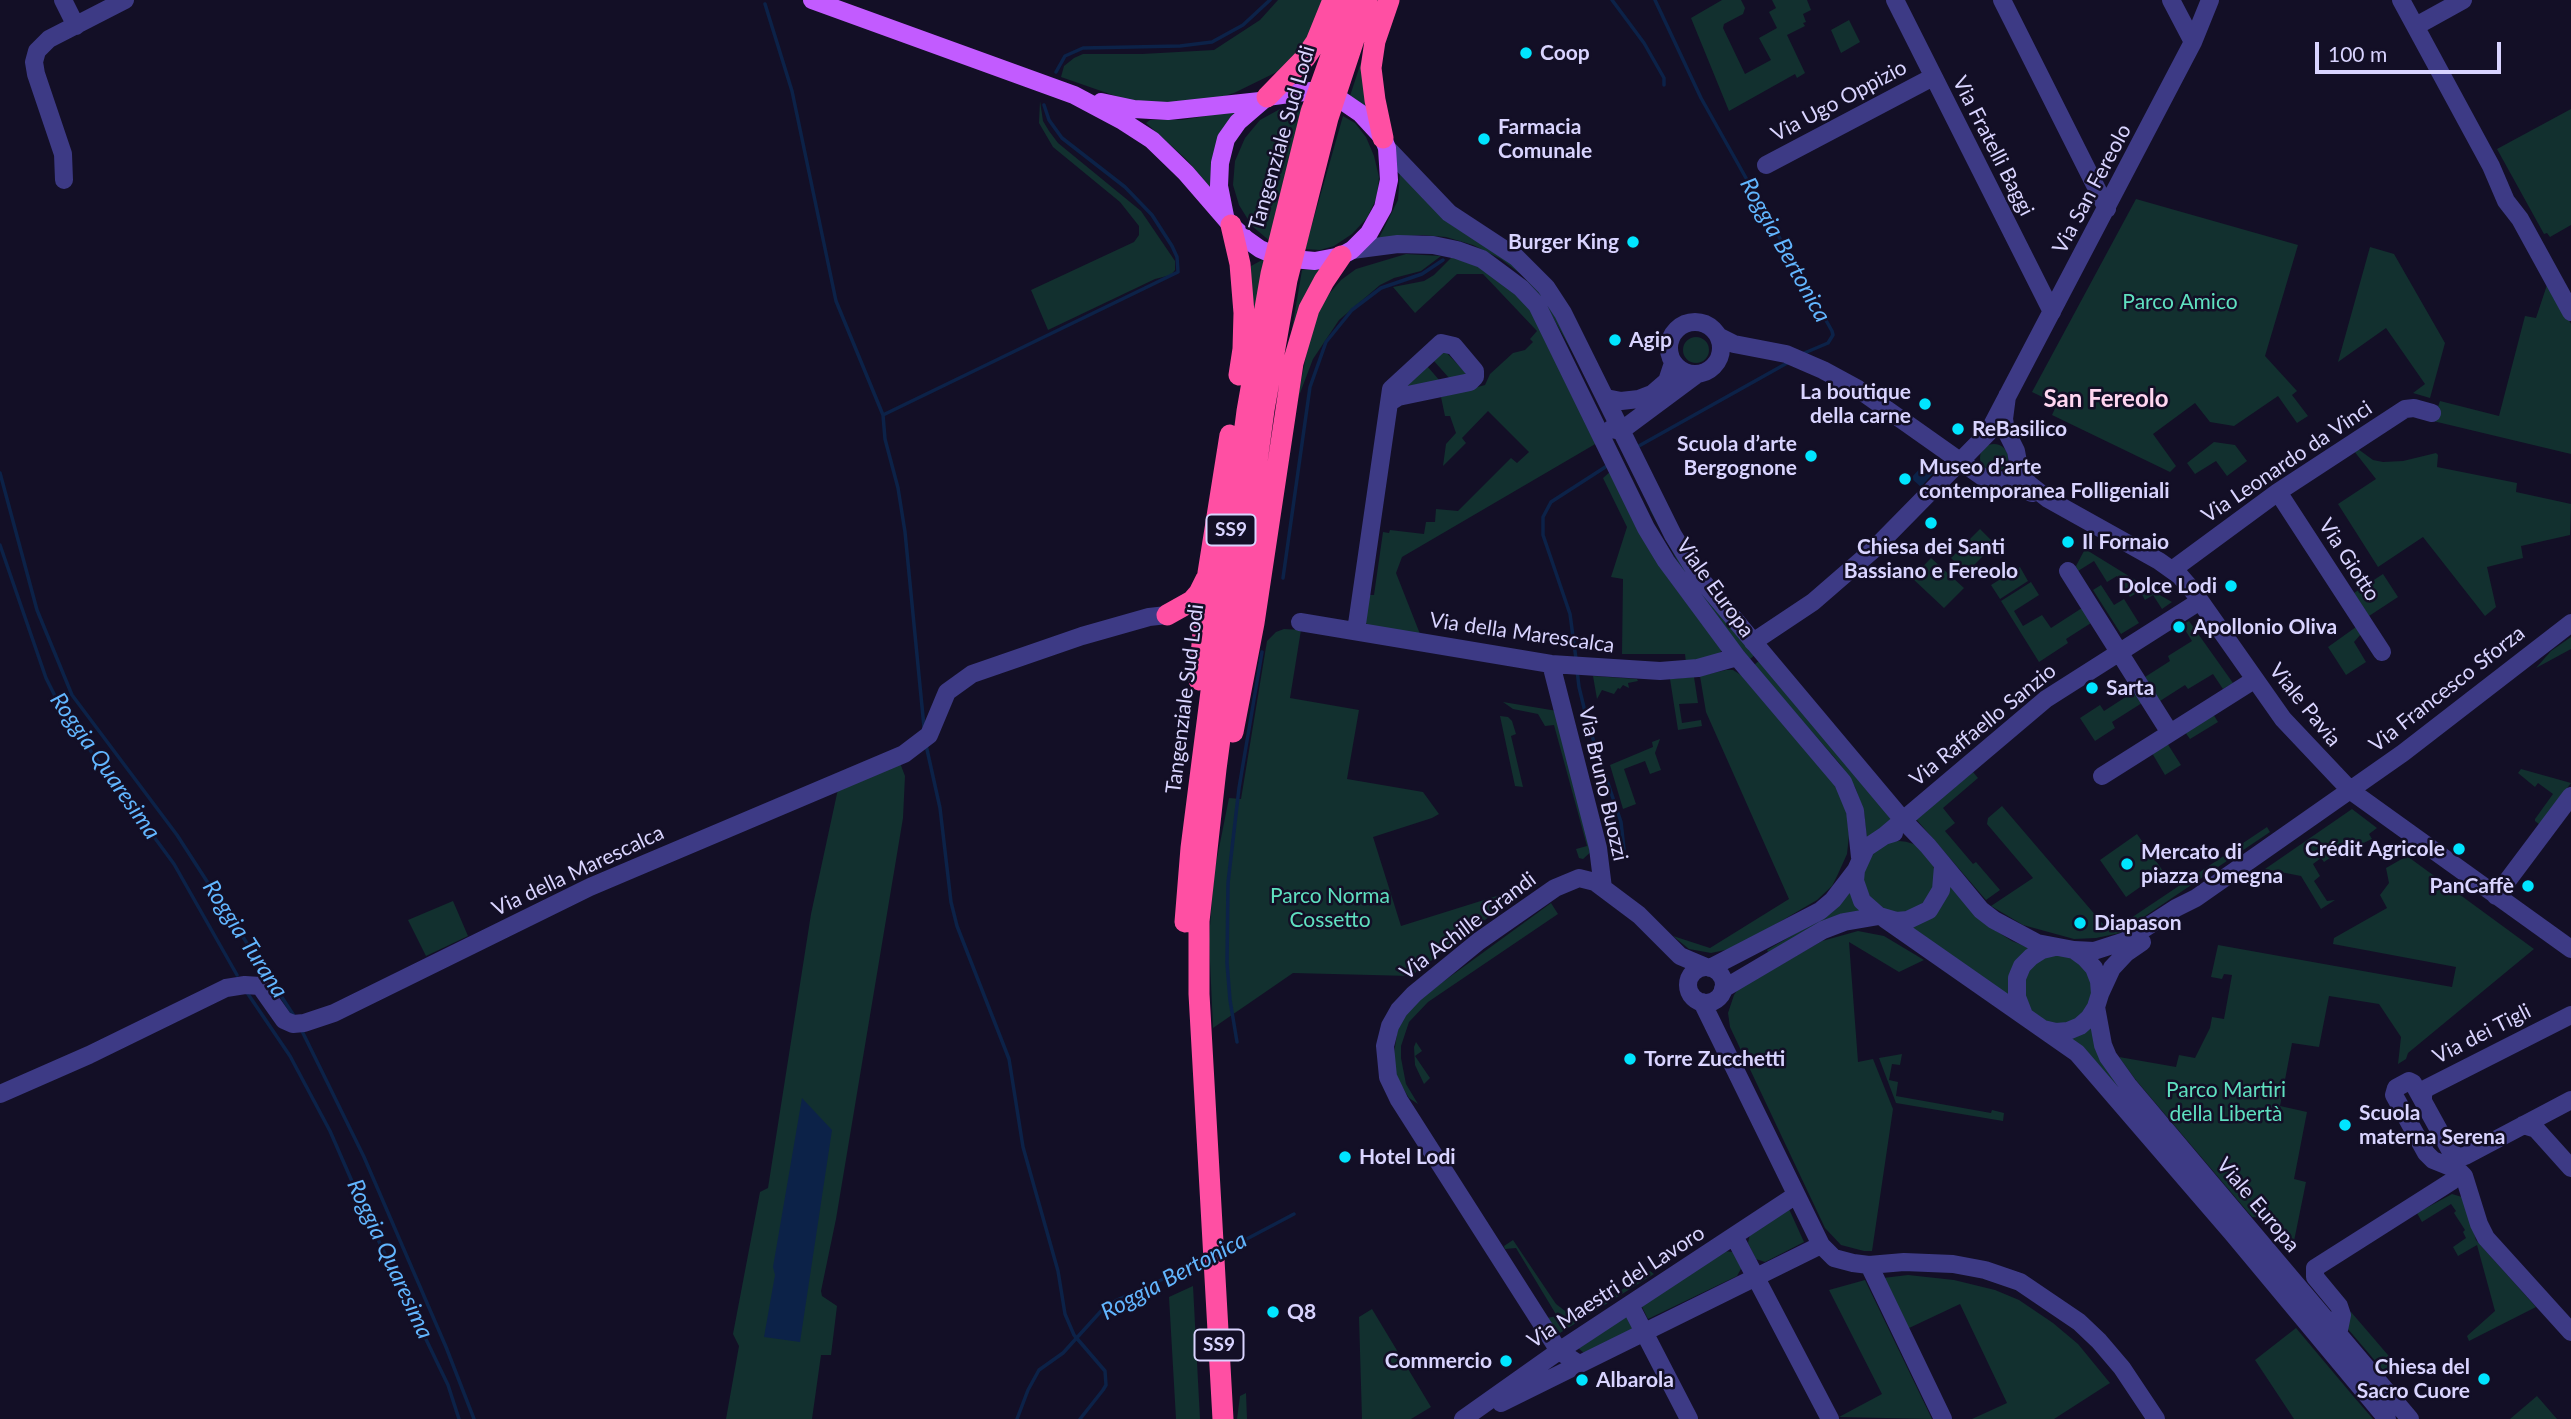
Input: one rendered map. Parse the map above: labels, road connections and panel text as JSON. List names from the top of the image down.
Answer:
{
  "streets": {
    "highway": ["Tangenziale Sud Lodi", "SS9"],
    "street": [
      "Via Ugo Oppizio",
      "Via Fratelli Baggi",
      "Via San Fereolo",
      "Via Leonardo da Vinci",
      "Via Giotto",
      "Viale Europa",
      "Via della Marescalca",
      "Via Francesco Sforza",
      "Viale Pavia",
      "Via Raffaello Sanzio",
      "Via Bruno Buozzi",
      "Via Achille Grandi",
      "Via dei Tigli",
      "Via Maestri del Lavoro"
    ]
  },
  "crossings": [
    ["Via Ugo Oppizio", "Via Fratelli Baggi"],
    ["Tangenziale Sud Lodi", "SS9"],
    ["Via Fratelli Baggi", "Via San Fereolo"],
    ["Via San Fereolo", "Viale Pavia"],
    ["Via Leonardo da Vinci", "Via Giotto"],
    ["Via Leonardo da Vinci", "Viale Pavia"],
    ["Viale Europa", "Via della Marescalca"],
    ["Viale Europa", "Via Raffaello Sanzio"],
    ["Via della Marescalca", "Via Bruno Buozzi"],
    ["Via Francesco Sforza", "Viale Pavia"],
    ["Viale Pavia", "Via Raffaello Sanzio"],
    ["Via Bruno Buozzi", "Via Achille Grandi"],
    ["Via Achille Grandi", "Via Maestri del Lavoro"]
  ],
  "districts": ["San Fereolo"],
  "water": ["Roggia Bertonica", "Roggia Quaresima", "Roggia Turana"],
  "parks": ["Parco Amico", "Parco Norma Cossetto", "Parco Martiri della Libertà"],
  "places": [
    "Coop",
    "Farmacia Comunale",
    "Burger King",
    "Agip",
    "La boutique della carne",
    "ReBasilico",
    "Scuola d’arte Bergognone",
    "Museo d’arte contemporanea Folligeniali",
    "Chiesa dei Santi Bassiano e Fereolo",
    "Il Fornaio",
    "Dolce Lodi",
    "Apollonio Oliva",
    "Sarta",
    "Crédit Agricole",
    "Mercato di piazza Omegna",
    "PanCaffè",
    "Diapason",
    "Torre Zucchetti",
    "Scuola materna Serena",
    "Hotel Lodi",
    "Q8",
    "Commercio",
    "Chiesa del Sacro Cuore",
    "Albarola"
  ],
  "scale_bar": "100 m"
}
